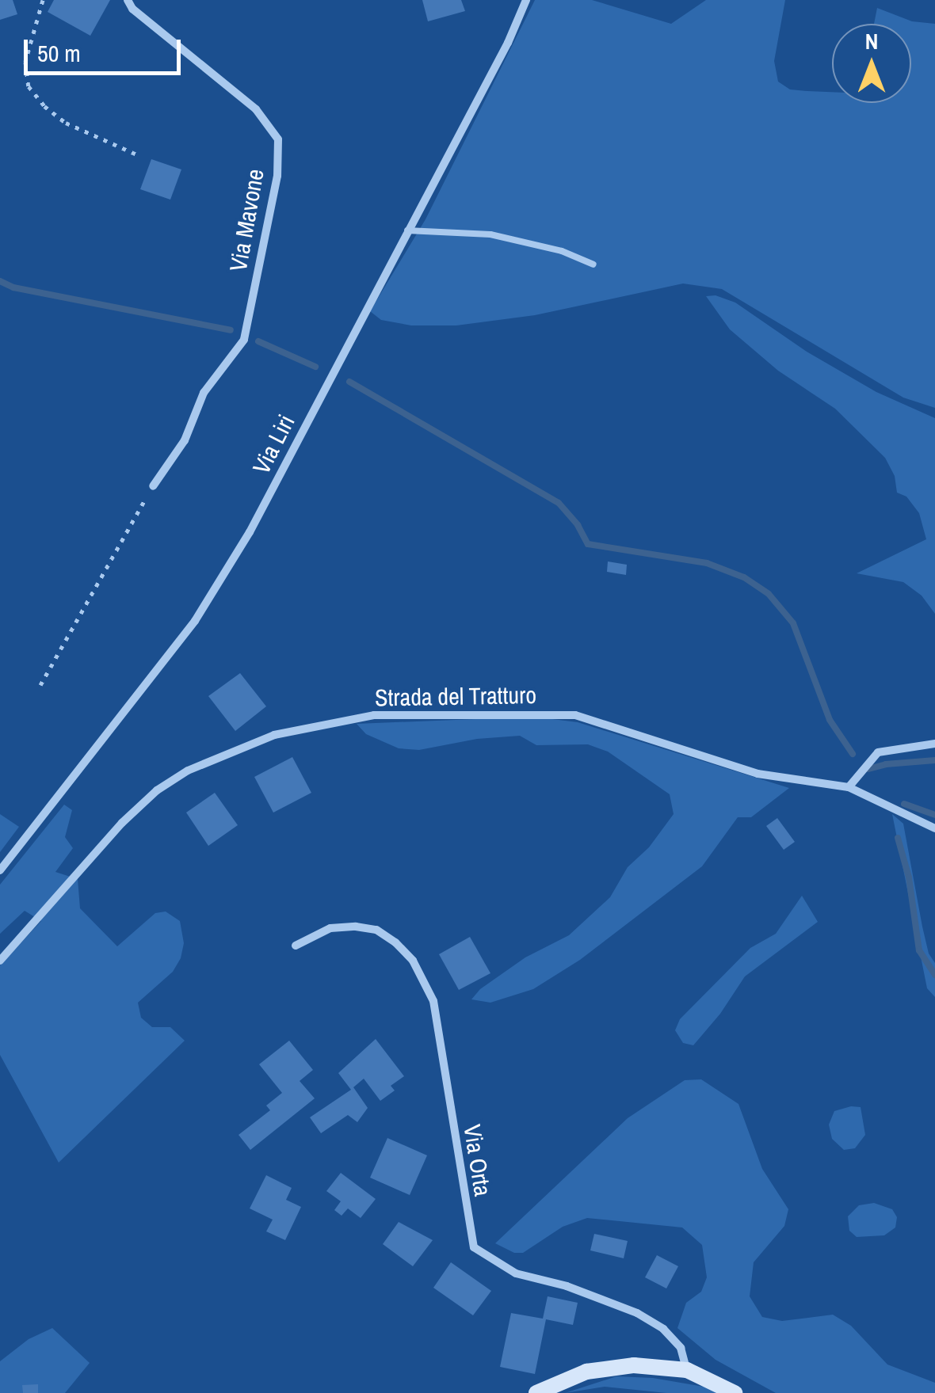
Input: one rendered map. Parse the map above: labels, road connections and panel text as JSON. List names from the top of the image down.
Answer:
{
  "streets": {
    "street": [
      "Via Mavone",
      "Via Liri",
      "Strada del Tratturo",
      "Via Orta"
    ]
  },
  "scale_bar": "50 m",
  "north": "top"
}
